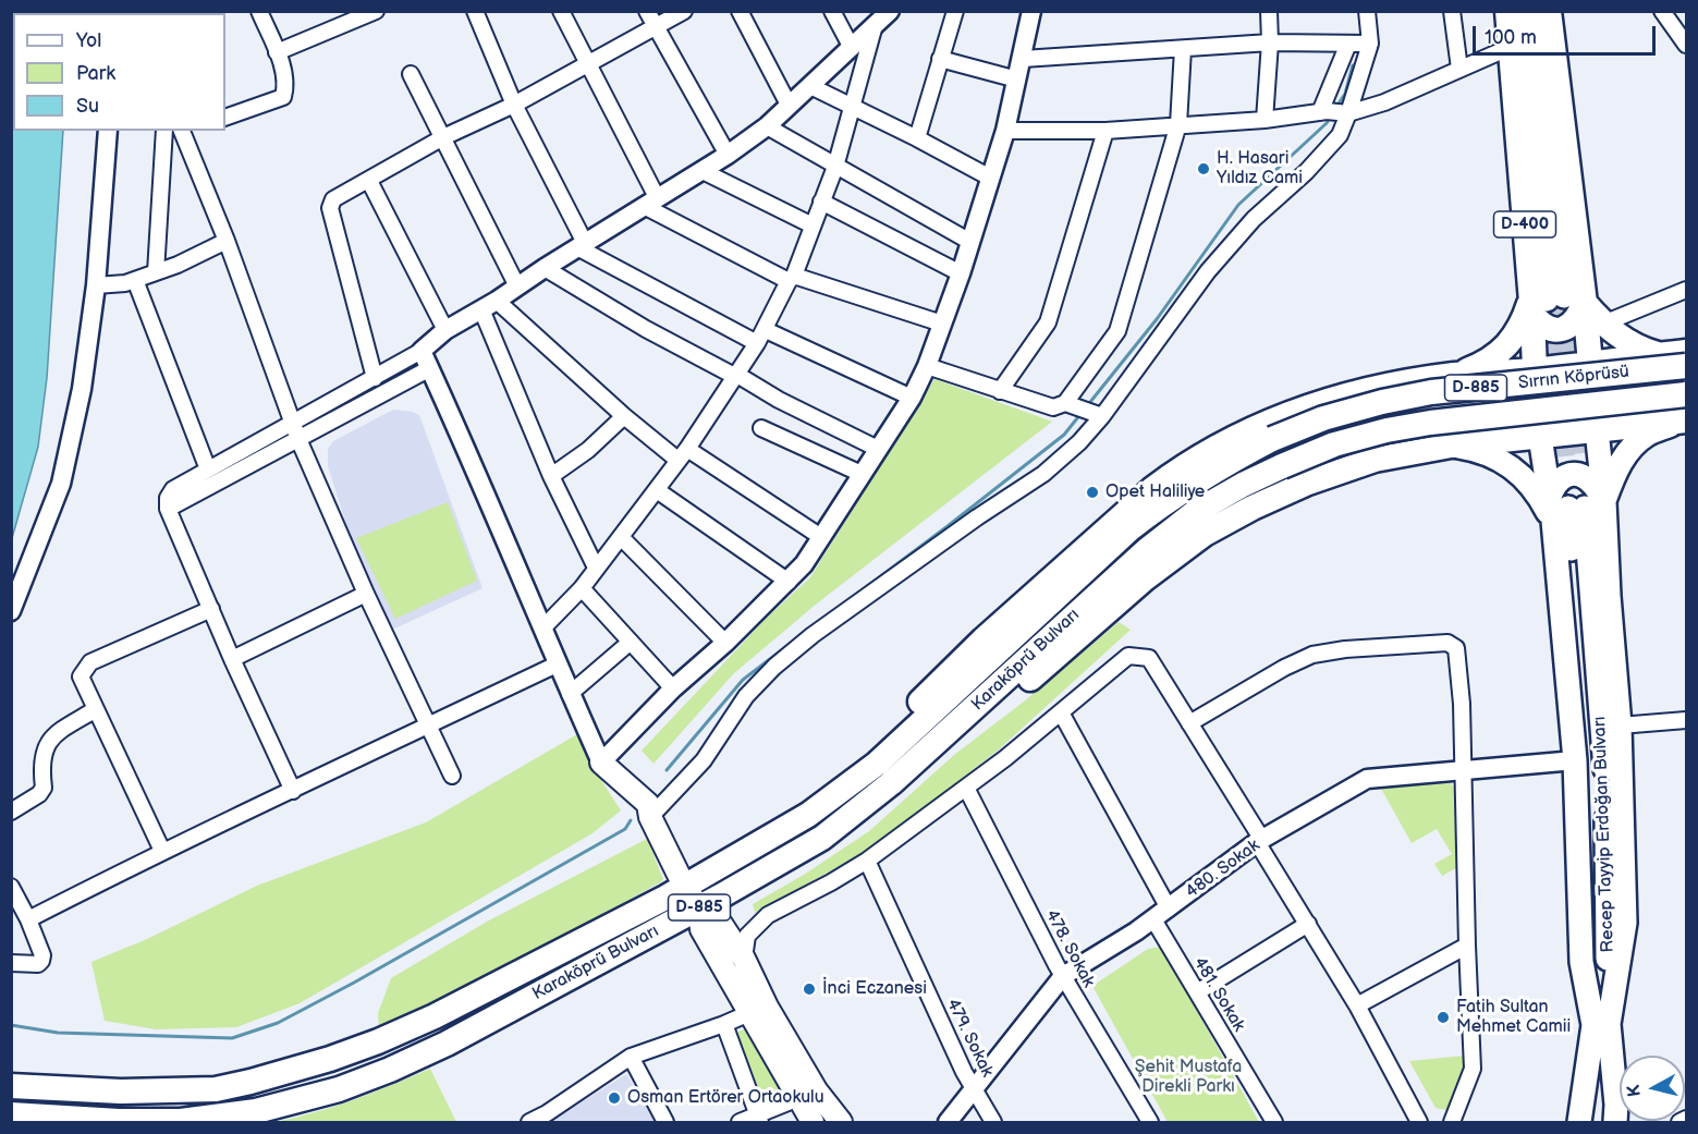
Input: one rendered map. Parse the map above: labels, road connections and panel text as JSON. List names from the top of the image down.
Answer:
{
  "streets": {
    "highway": [
      "D-400",
      "Sırrın Köprüsü",
      "D-885",
      "Karaköprü Bulvarı"
    ],
    "main road": ["Recep Tayyip Erdoğan Bulvarı"],
    "street": [
      "480. Sokak",
      "478. Sokak",
      "481. Sokak",
      "479. Sokak"
    ]
  },
  "crossings": [
    ["Sırrın Köprüsü", "Karaköprü Bulvarı"],
    ["480. Sokak", "478. Sokak"],
    ["480. Sokak", "481. Sokak"],
    ["480. Sokak", "479. Sokak"]
  ],
  "parks": ["Şehit Mustafa Direkli Parkı"],
  "places": [
    "H. Hasari Yıldız Cami",
    "Opet Haliliye",
    "İnci Eczanesi",
    "Fatih Sultan Mehmet Camii",
    "Osman Ertörer Ortaokulu"
  ],
  "legend": ["Yol", "Park", "Su"],
  "scale_bar": "100 m",
  "north": "left"
}
